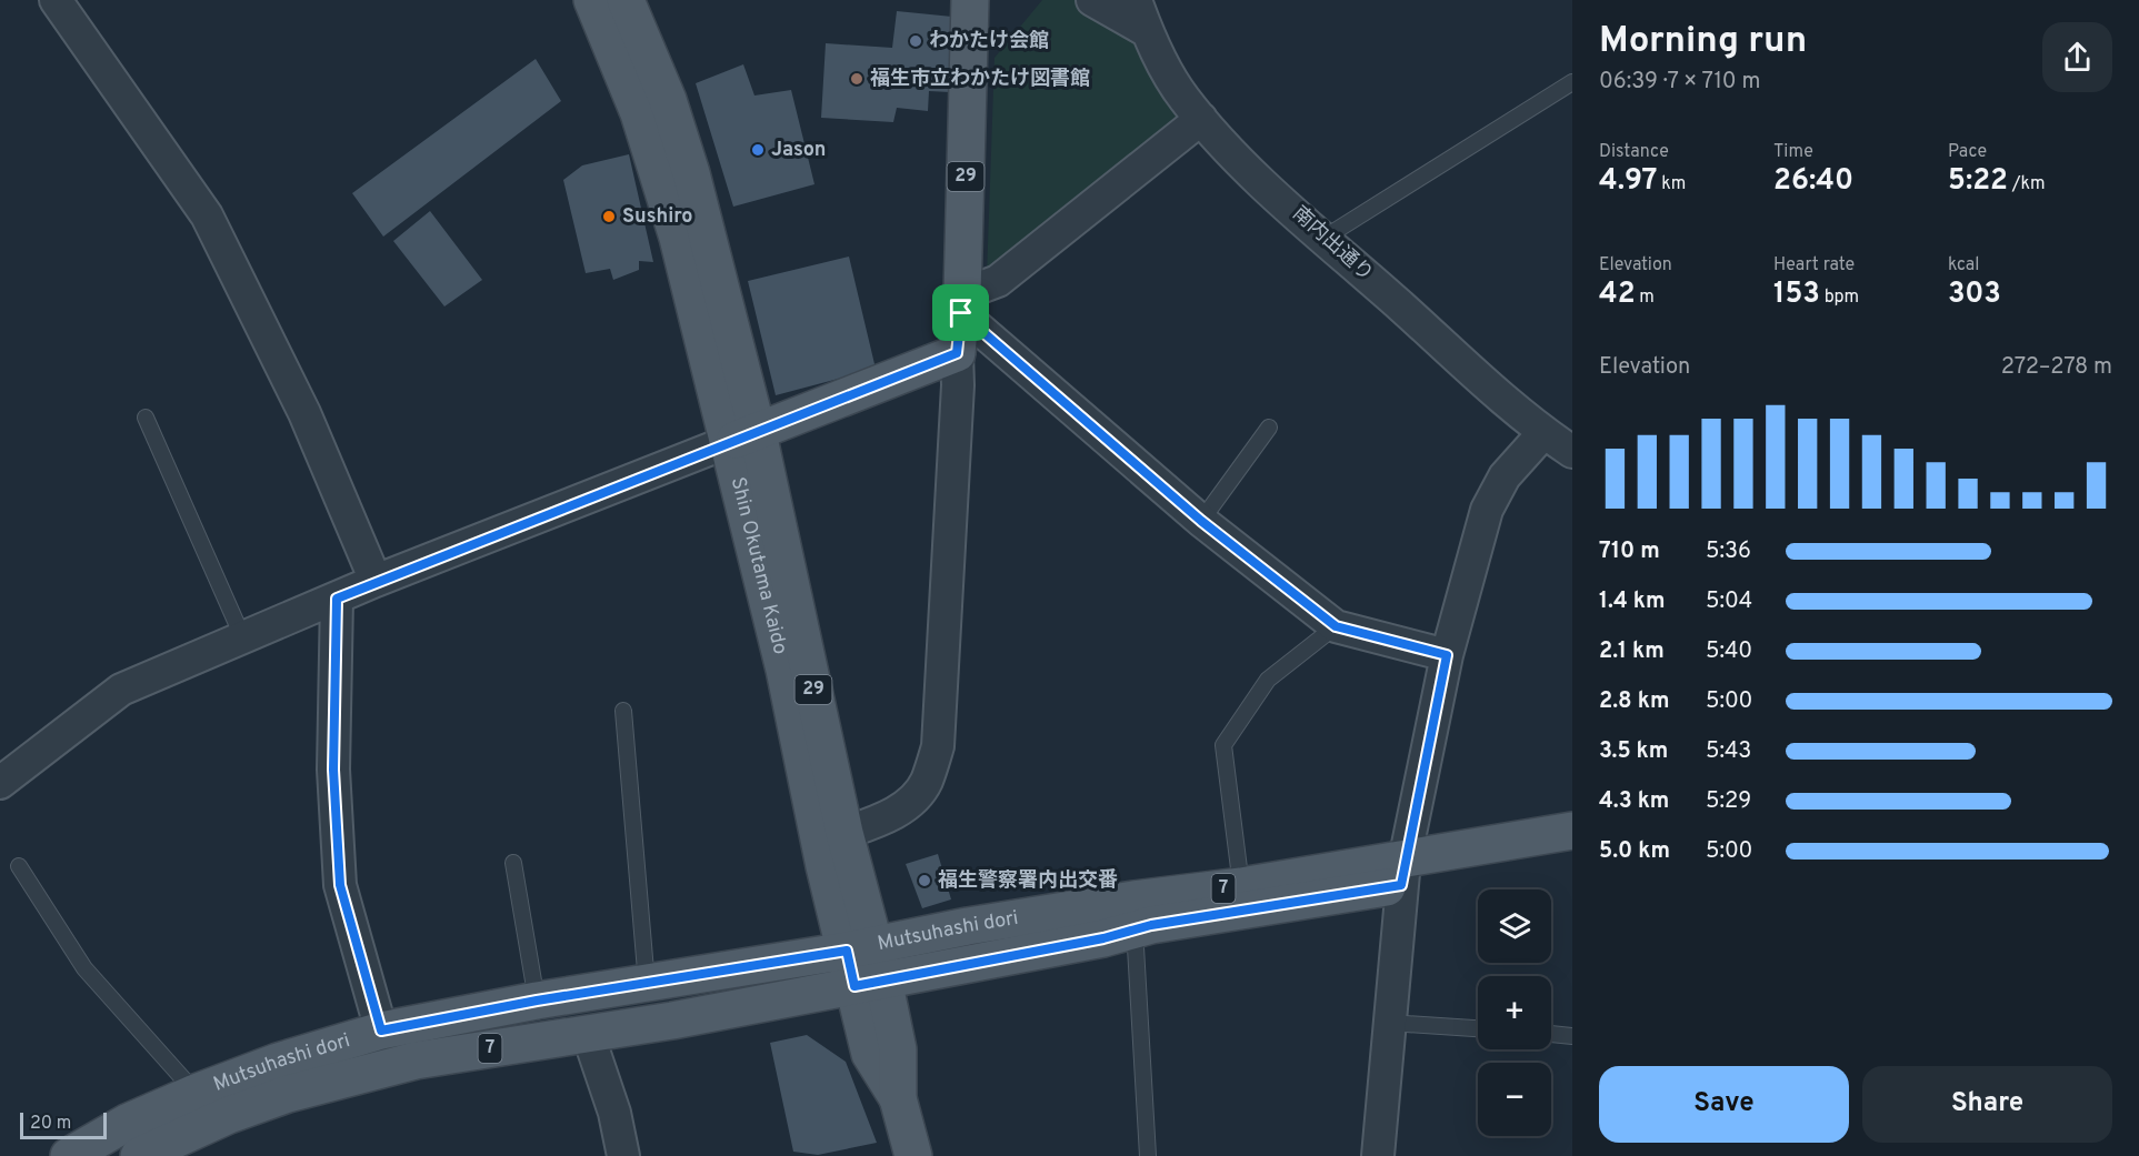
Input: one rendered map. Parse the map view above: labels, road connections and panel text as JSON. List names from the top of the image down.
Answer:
{
  "streets": {
    "main road": [
      "29",
      "Shin Okutama Kaido",
      "7",
      "Mutsuhashi dori"
    ],
    "street": ["南内出通り"]
  },
  "crossings": [
    ["Shin Okutama Kaido", "Mutsuhashi dori"]
  ],
  "places": [
    "わかたけ会館",
    "福生市立わかたけ図書館",
    "Jason",
    "Sushiro",
    "福生警察署内出交番"
  ],
  "scale_bar": "20 m",
  "page": {
    "heading": ["Morning run", "06:39 · 7 × 710 m"],
    "stats": [
      ["Distance", "4.97 km"],
      ["Time", "26:40"],
      ["Pace", "5:22 /km"],
      ["Elevation", "42 m"],
      ["Heart rate", "153 bpm"],
      ["kcal", "303"]
    ],
    "chart": ["Elevation", "272–278 m"],
    "list": [
      {
        "name": "710 m",
        "note": "5:36"
      },
      {
        "name": "1.4 km",
        "note": "5:04"
      },
      {
        "name": "2.1 km",
        "note": "5:40"
      },
      {
        "name": "2.8 km",
        "note": "5:00"
      },
      {
        "name": "3.5 km",
        "note": "5:43"
      },
      {
        "name": "4.3 km",
        "note": "5:29"
      },
      {
        "name": "5.0 km",
        "note": "5:00"
      }
    ],
    "map_buttons": ["+", "−"],
    "buttons": ["Save", "Share"],
    "scale": "20 m"
  }
}
